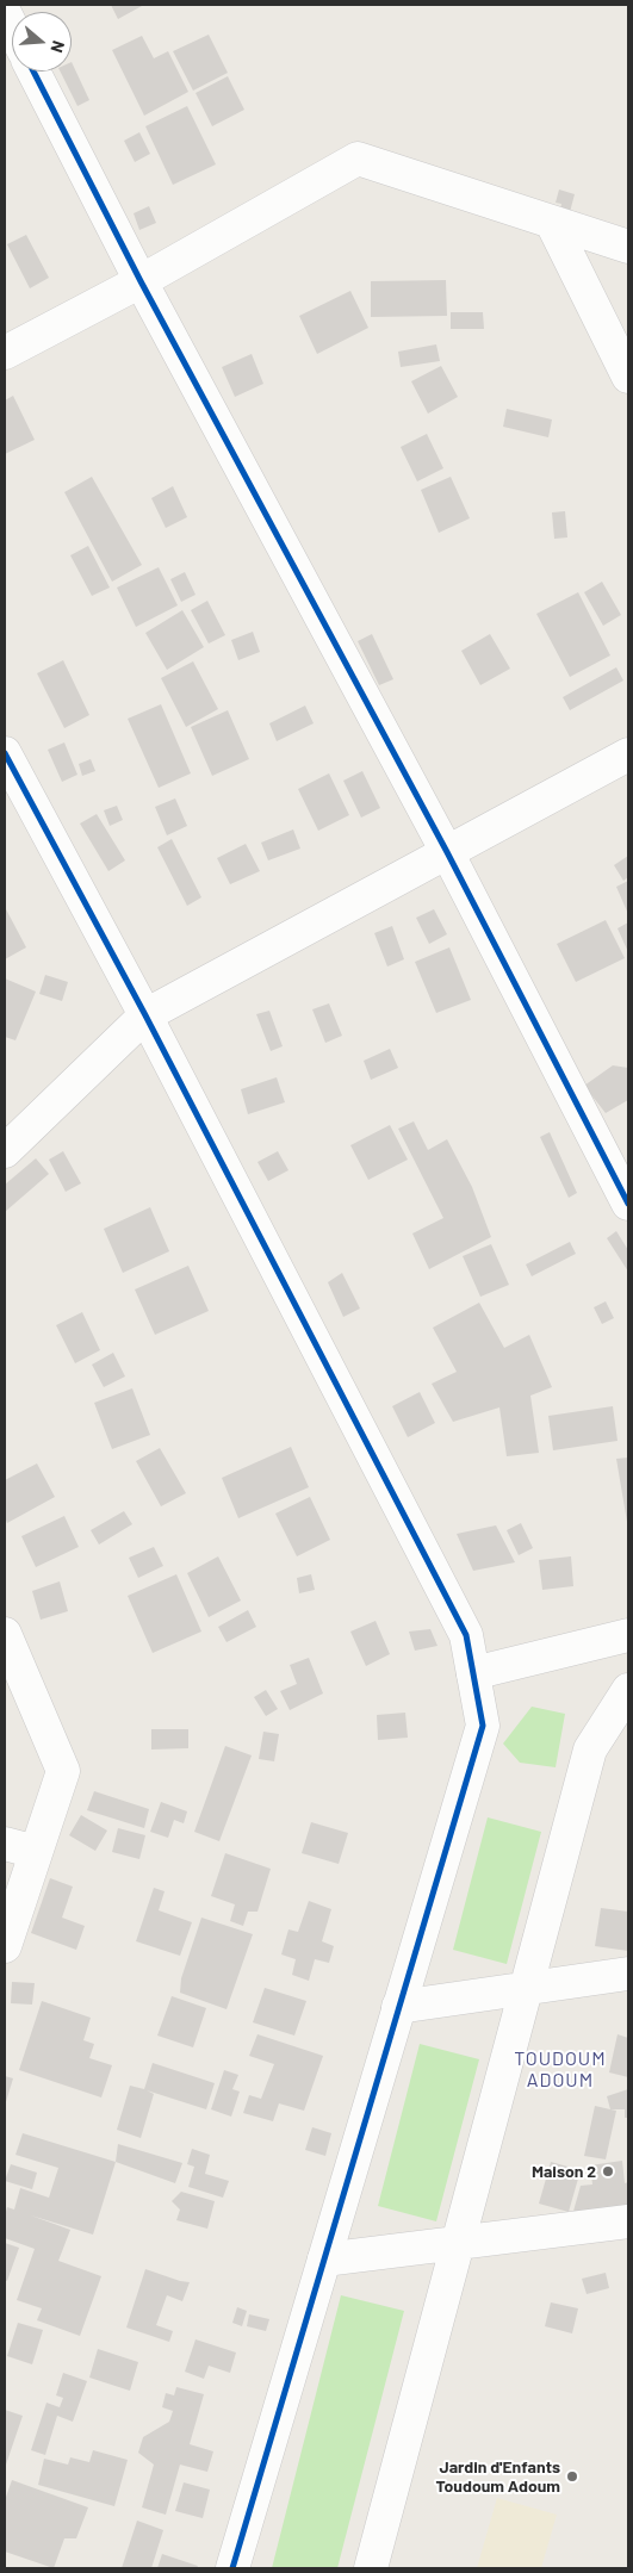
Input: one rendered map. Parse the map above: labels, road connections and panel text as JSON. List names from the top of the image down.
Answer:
{
  "districts": ["TOUDOUM ADOUM"],
  "places": ["Maison 2", "Jardin d'Enfants Toudoum Adoum"],
  "north": "right"
}
